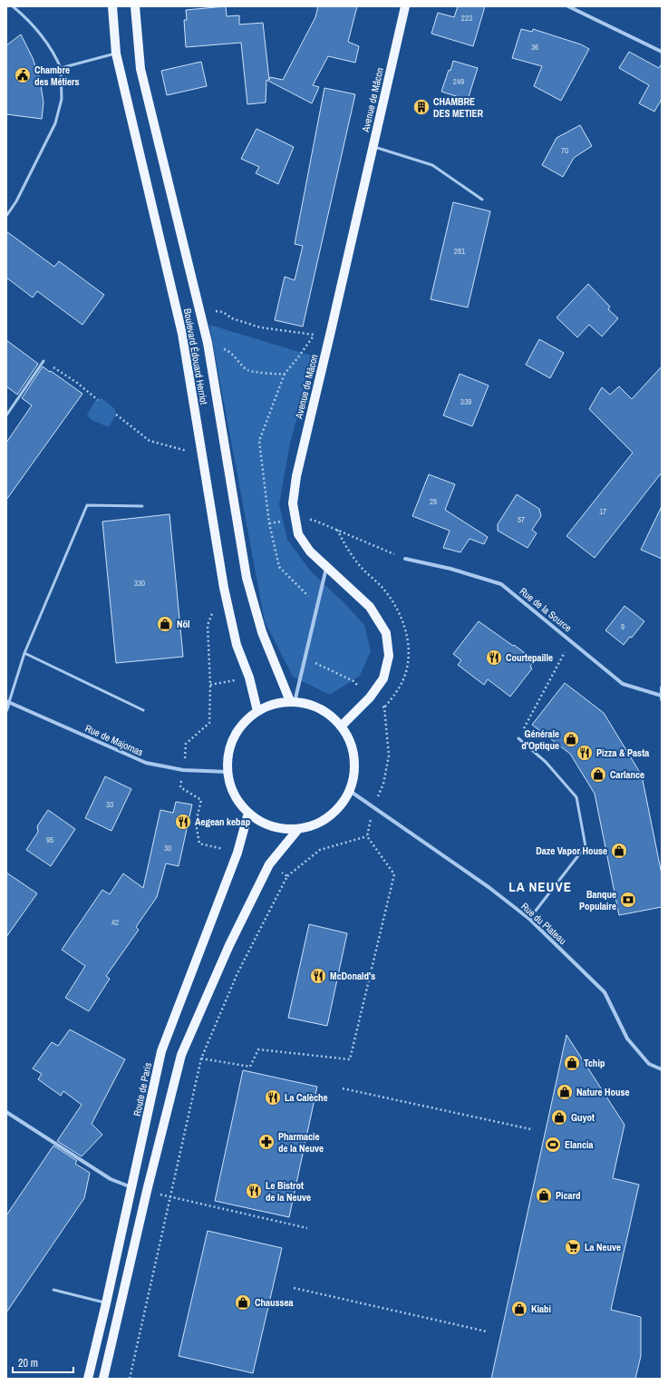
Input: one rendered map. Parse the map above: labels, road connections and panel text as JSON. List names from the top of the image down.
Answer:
{
  "streets": {
    "main road": ["Avenue de Mâcon", "Boulevard Édouard Herriot", "Route de Paris"],
    "street": ["Rue de la Source", "Rue de Majornas", "Rue du Plateau"]
  },
  "crossings": [
    ["Avenue de Mâcon", "Boulevard Édouard Herriot"],
    ["Avenue de Mâcon", "Rue de Majornas"],
    ["Avenue de Mâcon", "Rue du Plateau"],
    ["Avenue de Mâcon", "Route de Paris"],
    ["Boulevard Édouard Herriot", "Rue de Majornas"],
    ["Boulevard Édouard Herriot", "Rue du Plateau"],
    ["Boulevard Édouard Herriot", "Route de Paris"],
    ["Rue de Majornas", "Rue du Plateau"],
    ["Rue de Majornas", "Route de Paris"],
    ["Rue du Plateau", "Route de Paris"]
  ],
  "districts": ["LA NEUVE"],
  "places": {
    "public building": ["Chambre des Métiers"],
    "building": ["CHAMBRE DES METIER"],
    "shop": [
      "Nöl",
      "Générale d'Optique",
      "Carlance",
      "Daze Vapor House",
      "Tchip",
      "Nature House",
      "Guyot",
      "Picard",
      "Chaussea",
      "Kiabi"
    ],
    "restaurant": [
      "Courtepaille",
      "Pizza & Pasta",
      "Aegean kebap",
      "McDonald's",
      "La Calèche",
      "Le Bistrot de la Neuve"
    ],
    "bank": ["Banque Populaire"],
    "pharmacy": ["Pharmacie de la Neuve"],
    "sports": ["Elancia"],
    "supermarket": ["La Neuve"]
  },
  "house_numbers": [
    "223",
    "36",
    "249",
    "70",
    "281",
    "339",
    "25",
    "17",
    "57",
    "330",
    "9",
    "33",
    "95",
    "30",
    "42"
  ],
  "scale_bar": "20 m"
}
